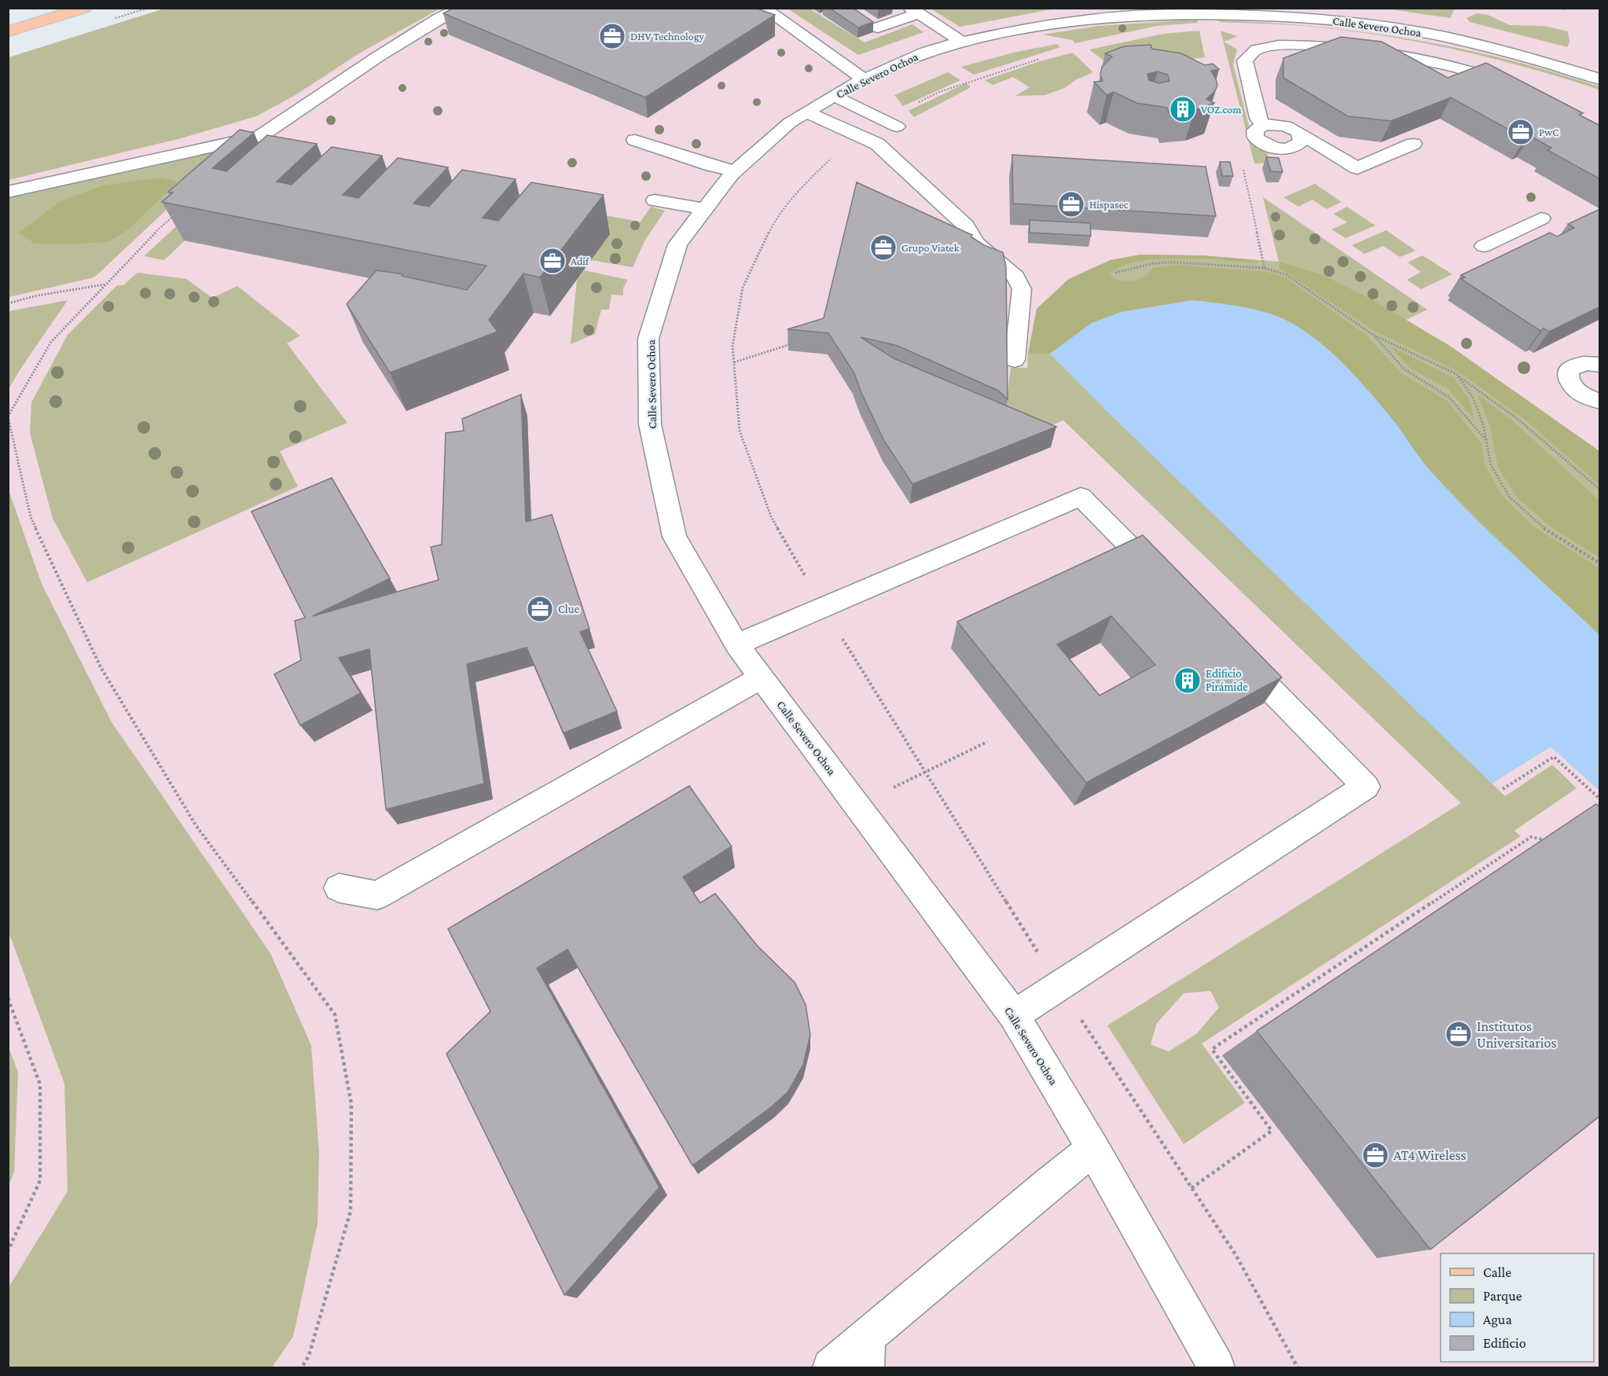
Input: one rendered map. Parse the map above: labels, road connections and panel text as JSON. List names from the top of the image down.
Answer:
{
  "streets": {
    "street": ["Calle Severo Ochoa"]
  },
  "places": {
    "office": [
      "DHV Technology",
      "PwC",
      "Hispasec",
      "Grupo Viatek",
      "Adif",
      "Clue",
      "Institutos Universitarios",
      "AT4 Wireless"
    ],
    "building": ["VOZ.com", "Edificio Pirámide"]
  },
  "legend": [
    "Calle",
    "Parque",
    "Agua",
    "Edificio"
  ]
}
